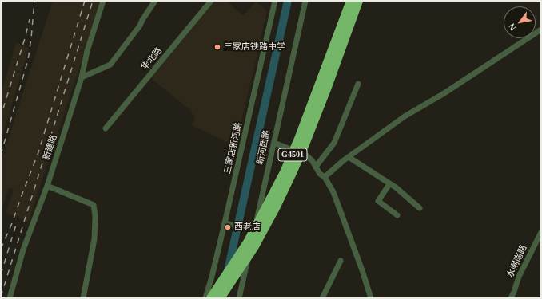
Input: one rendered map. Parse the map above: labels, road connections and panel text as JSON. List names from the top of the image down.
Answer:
{
  "streets": {
    "highway": ["G4501"],
    "street": [
      "华北路",
      "新建路",
      "新河西路",
      "三家店新河路",
      "水闸南路"
    ]
  },
  "places": ["三家店铁路中学", "西老店"],
  "north": "bottom left"
}
